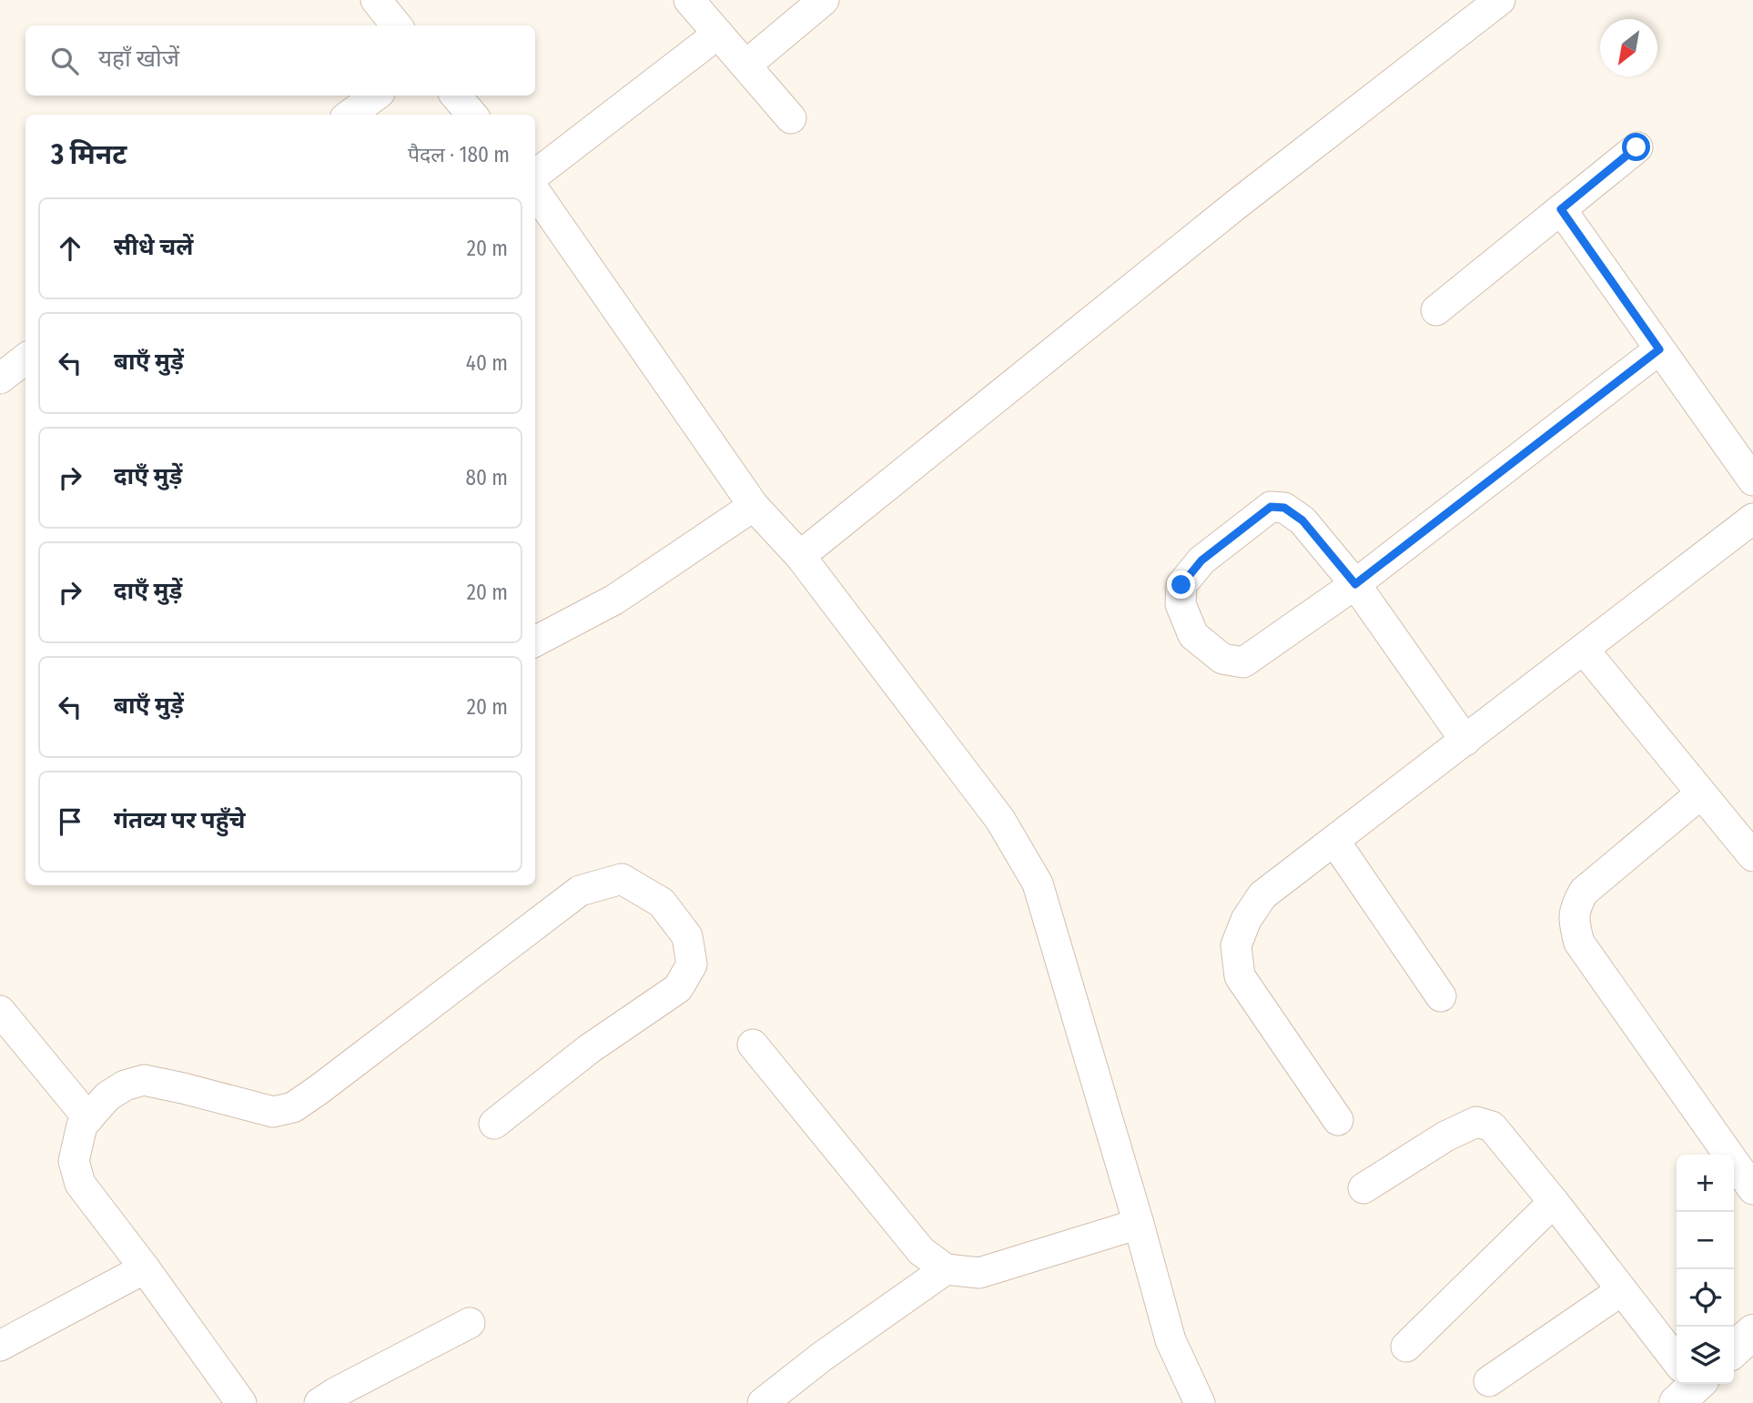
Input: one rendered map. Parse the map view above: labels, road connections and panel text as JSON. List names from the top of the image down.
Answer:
{
  "north": "bottom left",
  "page": {
    "search": "यहाँ खोजें",
    "heading": ["3 मिनट", "पैदल · 180 m"],
    "list": [
      ["सीधे चलें", "20 m"],
      ["बाएँ मुड़ें", "40 m"],
      ["दाएँ मुड़ें", "80 m"],
      ["दाएँ मुड़ें", "20 m"],
      ["बाएँ मुड़ें", "20 m"],
      "गंतव्य पर पहुँचे"
    ],
    "map_buttons": ["+", "−"]
  }
}
